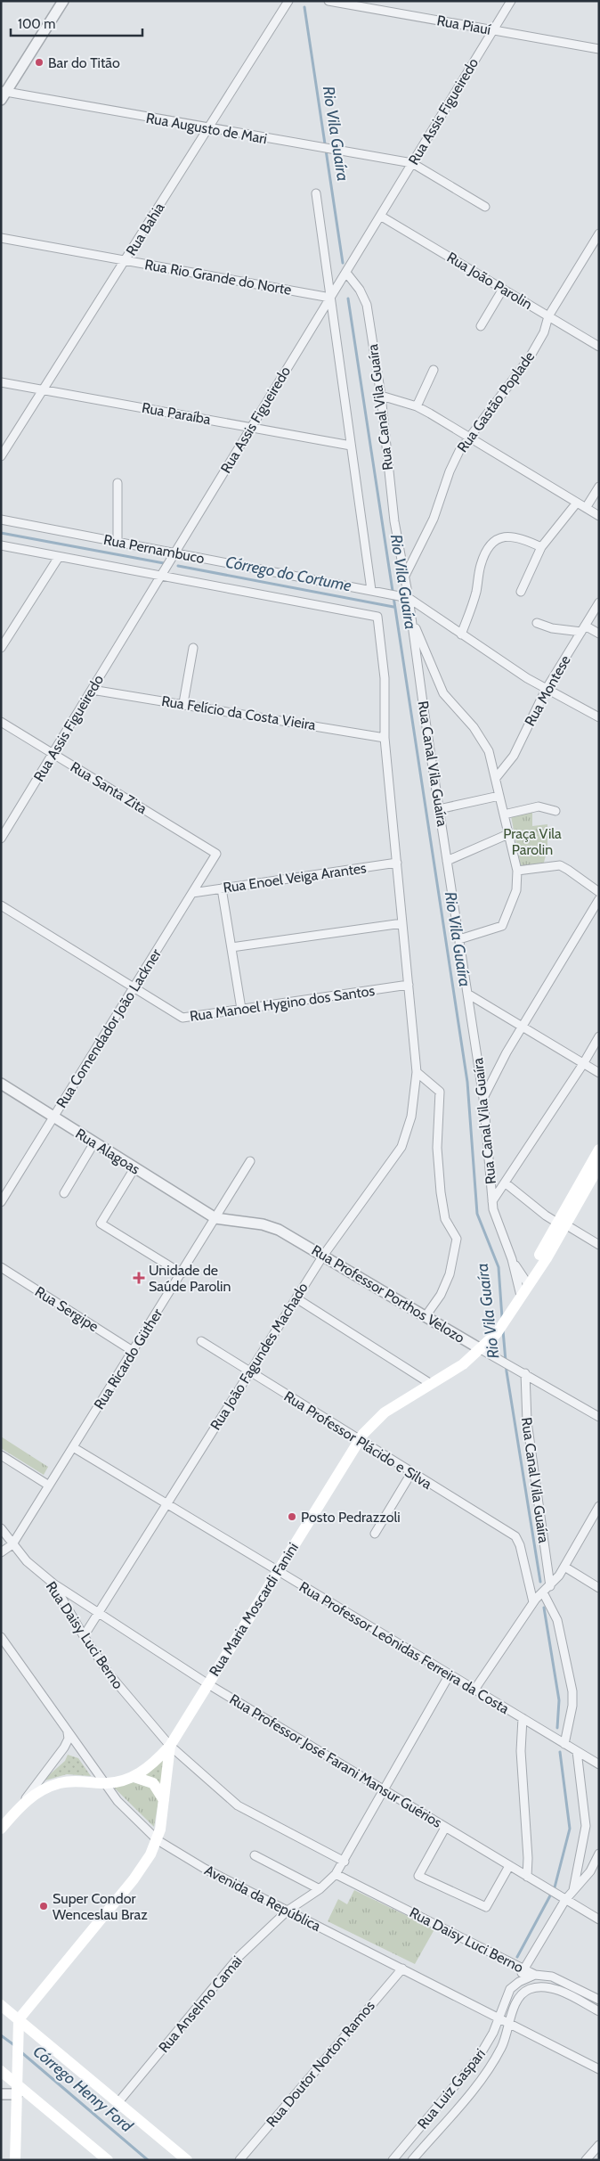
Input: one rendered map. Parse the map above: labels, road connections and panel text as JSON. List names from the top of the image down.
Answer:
{
  "streets": {
    "main road": ["Rua Maria Moscardi Fanini"],
    "street": [
      "Rua Piauí",
      "Rua Assis Figueiredo",
      "Rua Augusto de Mari",
      "Rua Bahia",
      "Rua Rio Grande do Norte",
      "Rua João Parolin",
      "Rua Gastão Poplade",
      "Rua Canal Vila Guaíra",
      "Rua Paraíba",
      "Rua Pernambuco",
      "Rua Montese",
      "Rua Felício da Costa Vieira",
      "Rua Santa Zita",
      "Rua Enoel Veiga Arantes",
      "Rua Manoel Hygino dos Santos",
      "Rua Comendador João Lackner",
      "Rua Alagoas",
      "Rua Professor Porthos Velozo",
      "Rua Sergipe",
      "Rua João Fagundes Machado",
      "Rua Ricardo Güther",
      "Rua Professor Plácido e Silva",
      "Rua Daisy Luci Berno",
      "Rua Professor Leônidas Ferreira da Costa",
      "Rua Professor José Farani Mansur Guérios",
      "Avenida da República",
      "Rua Anselmo Camai",
      "Rua Doutor Norton Ramos",
      "Rua Luiz Gaspari"
    ]
  },
  "crossings": [
    ["Rua Piauí", "Rua Assis Figueiredo"],
    ["Rua Assis Figueiredo", "Rua Augusto de Mari"],
    ["Rua Assis Figueiredo", "Rua Rio Grande do Norte"],
    ["Rua Assis Figueiredo", "Rua João Parolin"],
    ["Rua Assis Figueiredo", "Rua Canal Vila Guaíra"],
    ["Rua Assis Figueiredo", "Rua Paraíba"],
    ["Rua Assis Figueiredo", "Rua Pernambuco"],
    ["Rua Assis Figueiredo", "Rua Felício da Costa Vieira"],
    ["Rua Assis Figueiredo", "Rua Santa Zita"],
    ["Rua Augusto de Mari", "Rua Bahia"],
    ["Rua Bahia", "Rua Rio Grande do Norte"],
    ["Rua Bahia", "Rua Paraíba"],
    ["Rua João Parolin", "Rua Gastão Poplade"],
    ["Rua Gastão Poplade", "Rua Canal Vila Guaíra"],
    ["Rua Canal Vila Guaíra", "Rua Pernambuco"],
    ["Rua Canal Vila Guaíra", "Rua Professor Porthos Velozo"],
    ["Rua Canal Vila Guaíra", "Rua Professor Plácido e Silva"],
    ["Rua Canal Vila Guaíra", "Rua Maria Moscardi Fanini"],
    ["Rua Pernambuco", "Rua Felício da Costa Vieira"],
    ["Rua Santa Zita", "Rua Comendador João Lackner"],
    ["Rua Enoel Veiga Arantes", "Rua Comendador João Lackner"],
    ["Rua Manoel Hygino dos Santos", "Rua Comendador João Lackner"],
    ["Rua Comendador João Lackner", "Rua Alagoas"],
    ["Rua Alagoas", "Rua Professor Porthos Velozo"],
    ["Rua Alagoas", "Rua Ricardo Güther"],
    ["Rua Professor Porthos Velozo", "Rua João Fagundes Machado"],
    ["Rua Professor Porthos Velozo", "Rua Ricardo Güther"],
    ["Rua Professor Porthos Velozo", "Rua Maria Moscardi Fanini"],
    ["Rua Sergipe", "Rua Ricardo Güther"],
    ["Rua João Fagundes Machado", "Rua Professor Plácido e Silva"],
    ["Rua João Fagundes Machado", "Rua Daisy Luci Berno"],
    ["Rua João Fagundes Machado", "Rua Professor Leônidas Ferreira da Costa"],
    ["Rua João Fagundes Machado", "Rua Professor José Farani Mansur Guérios"],
    ["Rua Ricardo Güther", "Rua Daisy Luci Berno"],
    ["Rua Ricardo Güther", "Rua Professor Leônidas Ferreira da Costa"],
    ["Rua Professor Plácido e Silva", "Rua Maria Moscardi Fanini"],
    ["Rua Maria Moscardi Fanini", "Rua Daisy Luci Berno"],
    ["Rua Maria Moscardi Fanini", "Rua Professor Leônidas Ferreira da Costa"],
    ["Rua Maria Moscardi Fanini", "Rua Professor José Farani Mansur Guérios"],
    ["Rua Maria Moscardi Fanini", "Avenida da República"],
    ["Rua Daisy Luci Berno", "Rua Professor José Farani Mansur Guérios"],
    ["Rua Daisy Luci Berno", "Rua Anselmo Camai"],
    ["Rua Daisy Luci Berno", "Rua Luiz Gaspari"],
    ["Rua Professor Leônidas Ferreira da Costa", "Rua Anselmo Camai"],
    ["Rua Professor José Farani Mansur Guérios", "Rua Anselmo Camai"],
    ["Rua Professor José Farani Mansur Guérios", "Rua Luiz Gaspari"],
    ["Avenida da República", "Rua Anselmo Camai"],
    ["Avenida da República", "Rua Doutor Norton Ramos"],
    ["Avenida da República", "Rua Luiz Gaspari"]
  ],
  "water": ["Rio Vila Guaíra", "Córrego do Cortume", "Córrego Henry Ford"],
  "parks": ["Praça Vila Parolin"],
  "places": {
    "other": ["Bar do Titão", "Posto Pedrazzoli", "Super Condor Wenceslau Braz"],
    "health": ["Unidade de Saúde Parolin"]
  },
  "scale_bar": "100 m"
}
